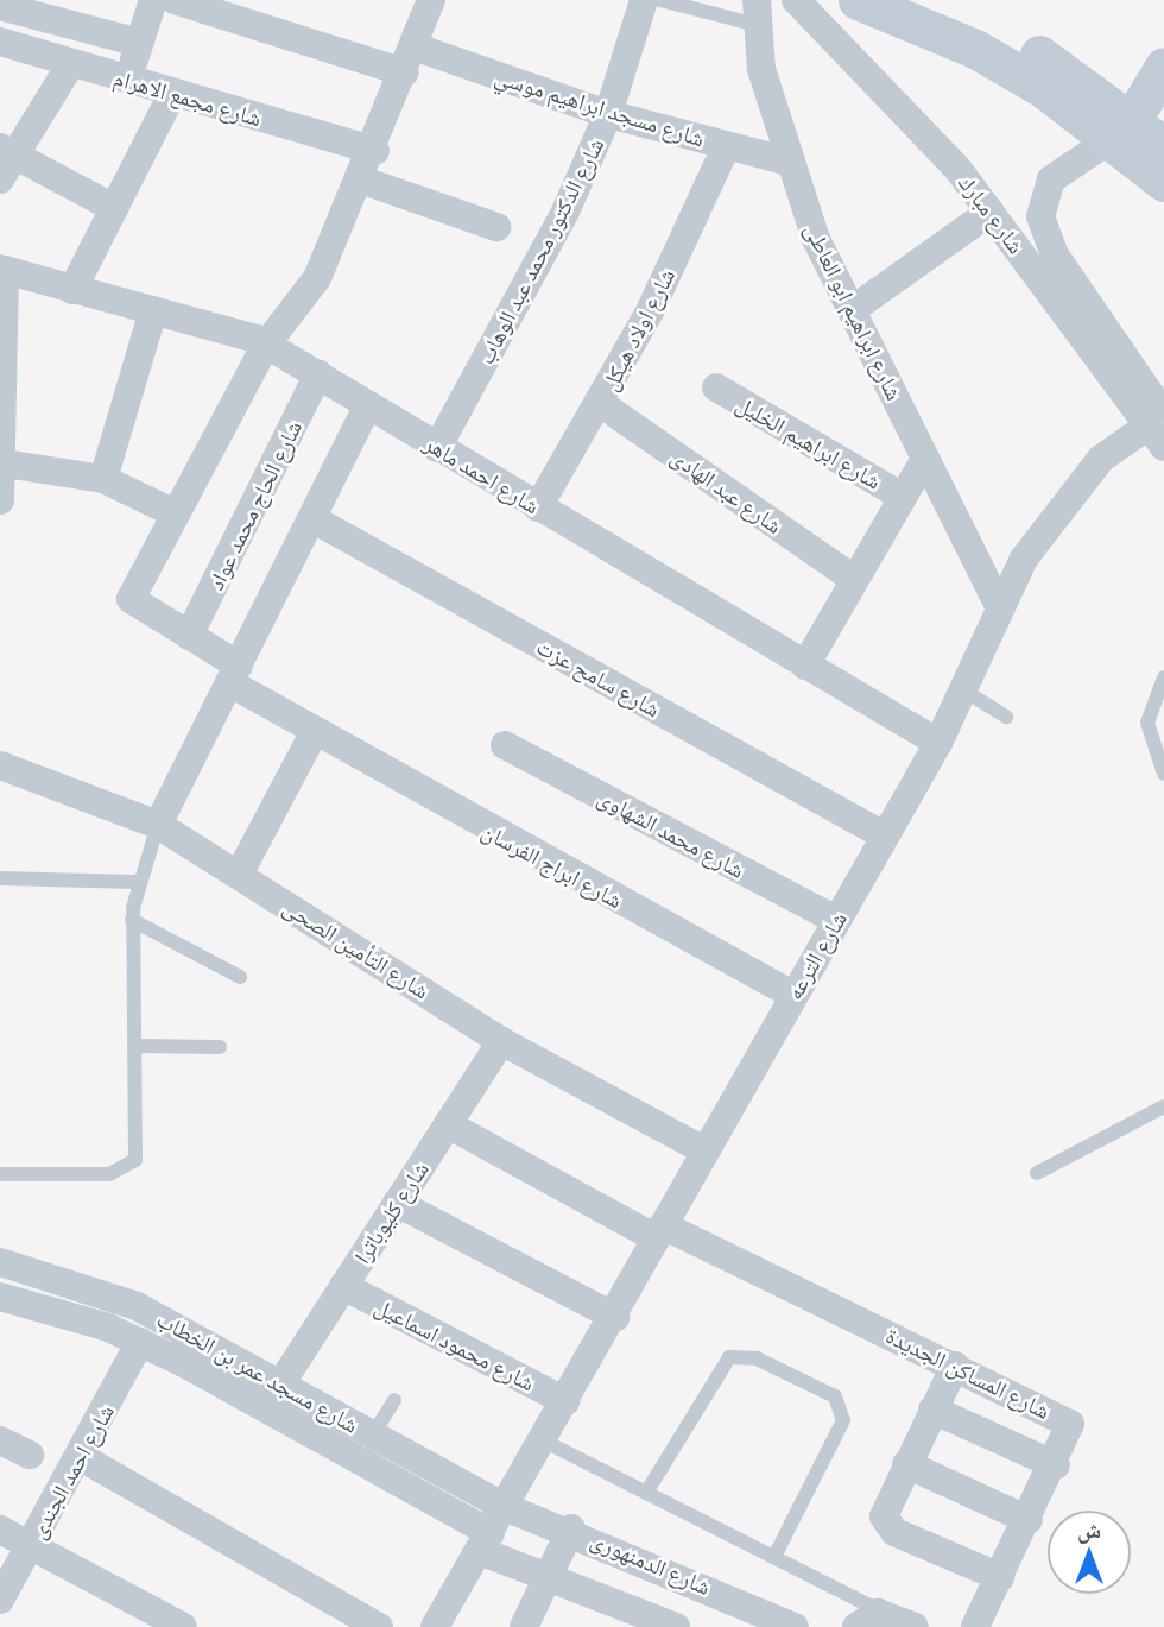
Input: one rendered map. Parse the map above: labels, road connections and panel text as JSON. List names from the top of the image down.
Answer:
{
  "streets": {
    "street": [
      "شارع مجمع الاهرام",
      "شارع مسجد ابراهيم موسي",
      "شارع مبارك",
      "شارع الدكتور محمد عبد الوهاب",
      "شارع ابراهيم ابو العاطى",
      "شارع اولاد هيكل",
      "شارع ابراهيم الخليل",
      "شارع احمد ماهر",
      "شارع عبد الهادى",
      "شارع الحاج محمد عواد",
      "شارع سامح عزت",
      "شارع محمد الشهاوى",
      "شارع ابراج الفرسان",
      "شارع التأمين الصحى",
      "شارع الترعه",
      "شارع كليوباترا",
      "شارع محمود اسماعيل",
      "شارع مسجد عمر بن الخطاب",
      "شارع المساكن الجديدة",
      "شارع احمد الجندى",
      "شارع الدمنهورى"
    ]
  },
  "crossings": [
    ["شارع مسجد ابراهيم موسي", "شارع الدكتور محمد عبد الوهاب"],
    ["شارع مسجد ابراهيم موسي", "شارع ابراهيم ابو العاطى"],
    ["شارع مسجد ابراهيم موسي", "شارع اولاد هيكل"],
    ["شارع مبارك", "شارع الترعه"],
    ["شارع الدكتور محمد عبد الوهاب", "شارع احمد ماهر"],
    ["شارع ابراهيم ابو العاطى", "شارع الترعه"],
    ["شارع اولاد هيكل", "شارع احمد ماهر"],
    ["شارع اولاد هيكل", "شارع عبد الهادى"],
    ["شارع احمد ماهر", "شارع الحاج محمد عواد"],
    ["شارع احمد ماهر", "شارع الترعه"],
    ["شارع الحاج محمد عواد", "شارع ابراج الفرسان"],
    ["شارع سامح عزت", "شارع الترعه"],
    ["شارع محمد الشهاوى", "شارع الترعه"],
    ["شارع ابراج الفرسان", "شارع الترعه"],
    ["شارع التأمين الصحى", "شارع الترعه"],
    ["شارع التأمين الصحى", "شارع كليوباترا"],
    ["شارع الترعه", "شارع محمود اسماعيل"],
    ["شارع الترعه", "شارع مسجد عمر بن الخطاب"],
    ["شارع الترعه", "شارع المساكن الجديدة"],
    ["شارع الترعه", "شارع الدمنهورى"],
    ["شارع كليوباترا", "شارع محمود اسماعيل"],
    ["شارع كليوباترا", "شارع مسجد عمر بن الخطاب"],
    ["شارع كليوباترا", "شارع المساكن الجديدة"],
    ["شارع مسجد عمر بن الخطاب", "شارع احمد الجندى"],
    ["شارع مسجد عمر بن الخطاب", "شارع الدمنهورى"]
  ],
  "north": "top"
}
